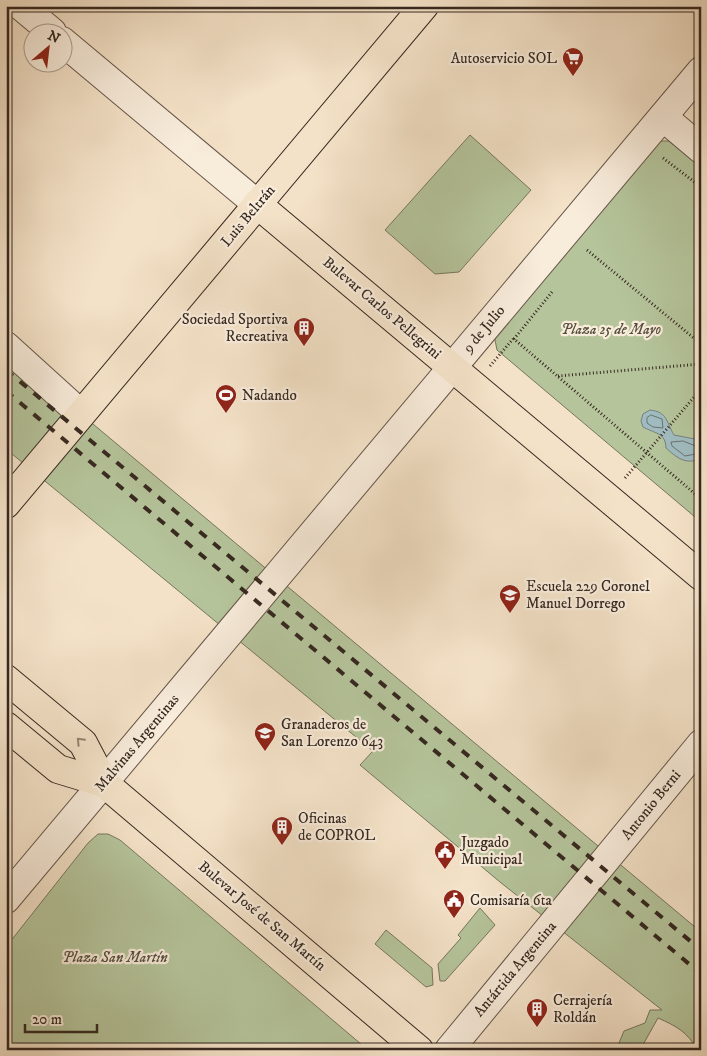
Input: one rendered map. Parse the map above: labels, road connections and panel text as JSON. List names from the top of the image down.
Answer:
{
  "streets": {
    "main road": ["Luis Beltrán", "Bulevar Carlos Pellegrini", "Bulevar José de San Martín"],
    "street": [
      "9 de Julio",
      "Malvinas Argentinas",
      "Antonio Berni",
      "Antártida Argentina"
    ]
  },
  "crossings": [
    ["Luis Beltrán", "Bulevar Carlos Pellegrini"],
    ["Bulevar Carlos Pellegrini", "9 de Julio"],
    ["9 de Julio", "Malvinas Argentinas"],
    ["Malvinas Argentinas", "Bulevar José de San Martín"],
    ["Antonio Berni", "Antártida Argentina"]
  ],
  "parks": ["Plaza 25 de Mayo", "Plaza San Martín"],
  "places": {
    "supermarket": ["Autoservicio SOL"],
    "building": ["Sociedad Sportiva Recreativa", "Oficinas de COPROL", "Cerrajería Roldán"],
    "sports": ["Nadando"],
    "school or university": ["Escuela 229 Coronel Manuel Dorrego", "Granaderos de San Lorenzo 643"],
    "public building": ["Juzgado Municipal", "Comisaría 6ta"]
  },
  "scale_bar": "20 m",
  "north": "top right"
}
